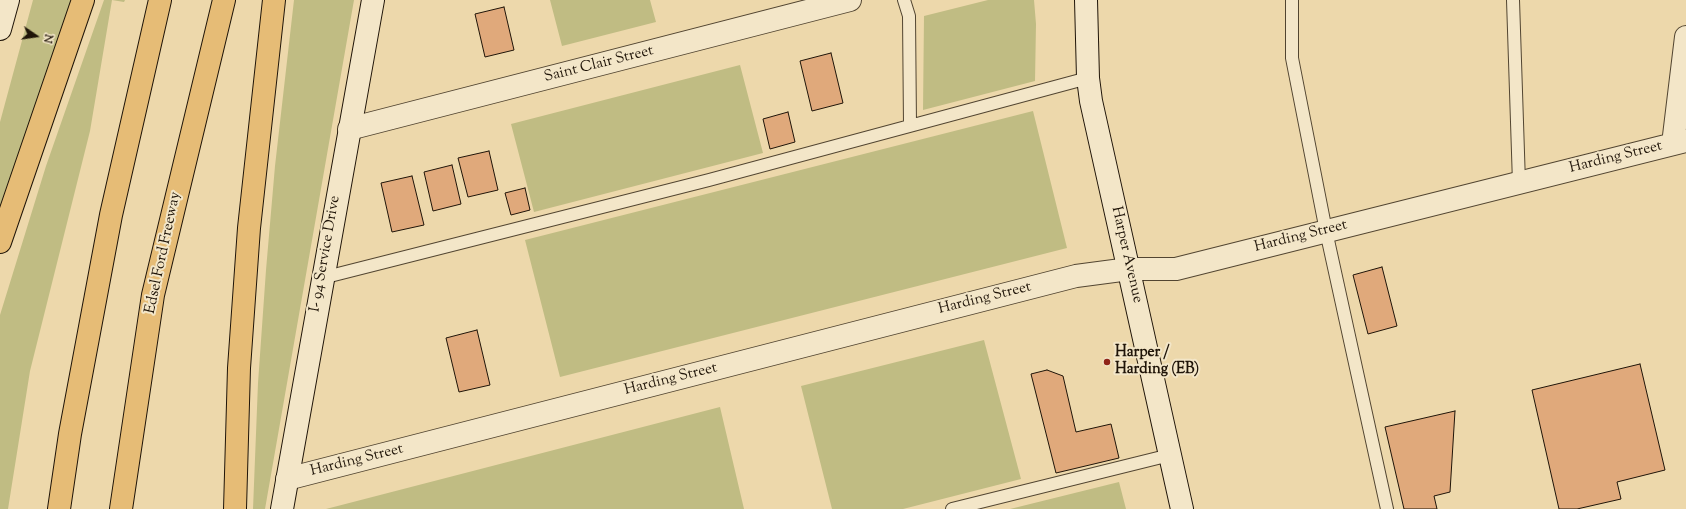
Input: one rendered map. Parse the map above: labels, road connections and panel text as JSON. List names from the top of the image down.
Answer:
{
  "streets": {
    "highway": ["Edsel Ford Freeway"],
    "street": [
      "Saint Clair Street",
      "Harding Street",
      "I- 94 Service Drive",
      "Harper Avenue"
    ]
  },
  "crossings": [
    ["Saint Clair Street", "I- 94 Service Drive"],
    ["Harding Street", "I- 94 Service Drive"],
    ["Harding Street", "Harper Avenue"]
  ],
  "places": ["Harper / Harding (EB)"],
  "north": "right"
}
